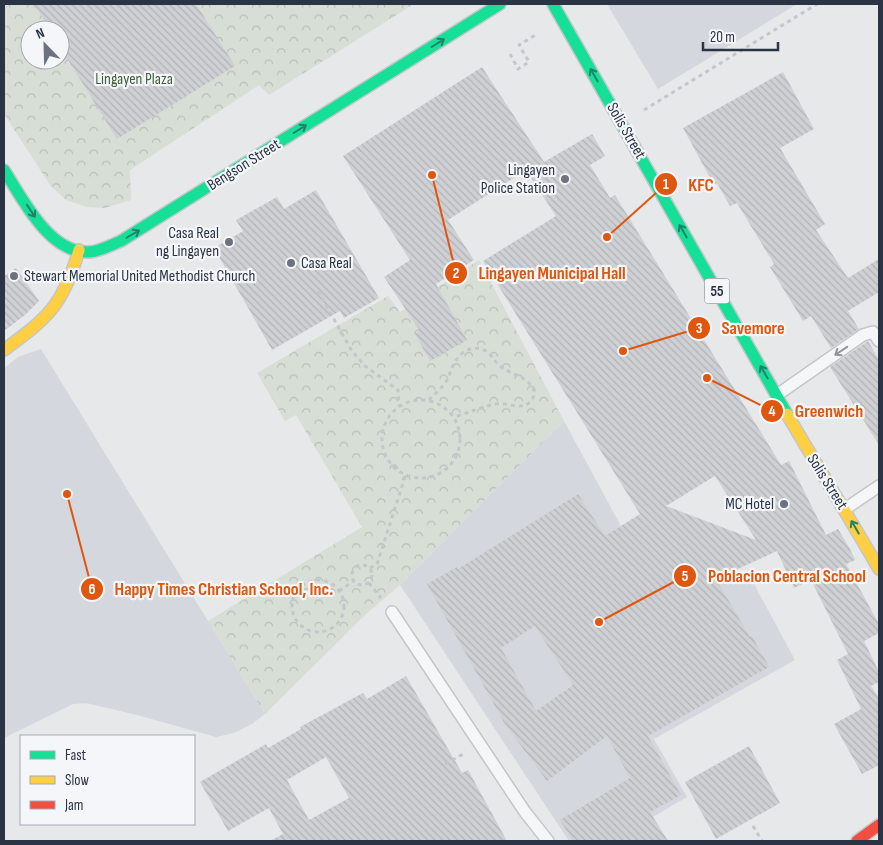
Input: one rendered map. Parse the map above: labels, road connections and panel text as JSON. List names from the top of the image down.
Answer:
{
  "streets": {
    "main road": ["Solis Street", "Bengson Street", "55"]
  },
  "one_way": ["Solis Street", "Bengson Street"],
  "parks": ["Lingayen Plaza"],
  "places": [
    "Lingayen Municipal Hall",
    "Lingayen Police Station",
    "KFC",
    "Casa Real ng Lingayen",
    "Casa Real",
    "Stewart Memorial United Methodist Church",
    "Savemore",
    "Greenwich",
    "Happy Times Christian School, Inc.",
    "MC Hotel",
    "Poblacion Central School"
  ],
  "legend": ["Fast", "Slow", "Jam"],
  "scale_bar": "20 m",
  "north": "top left"
}
